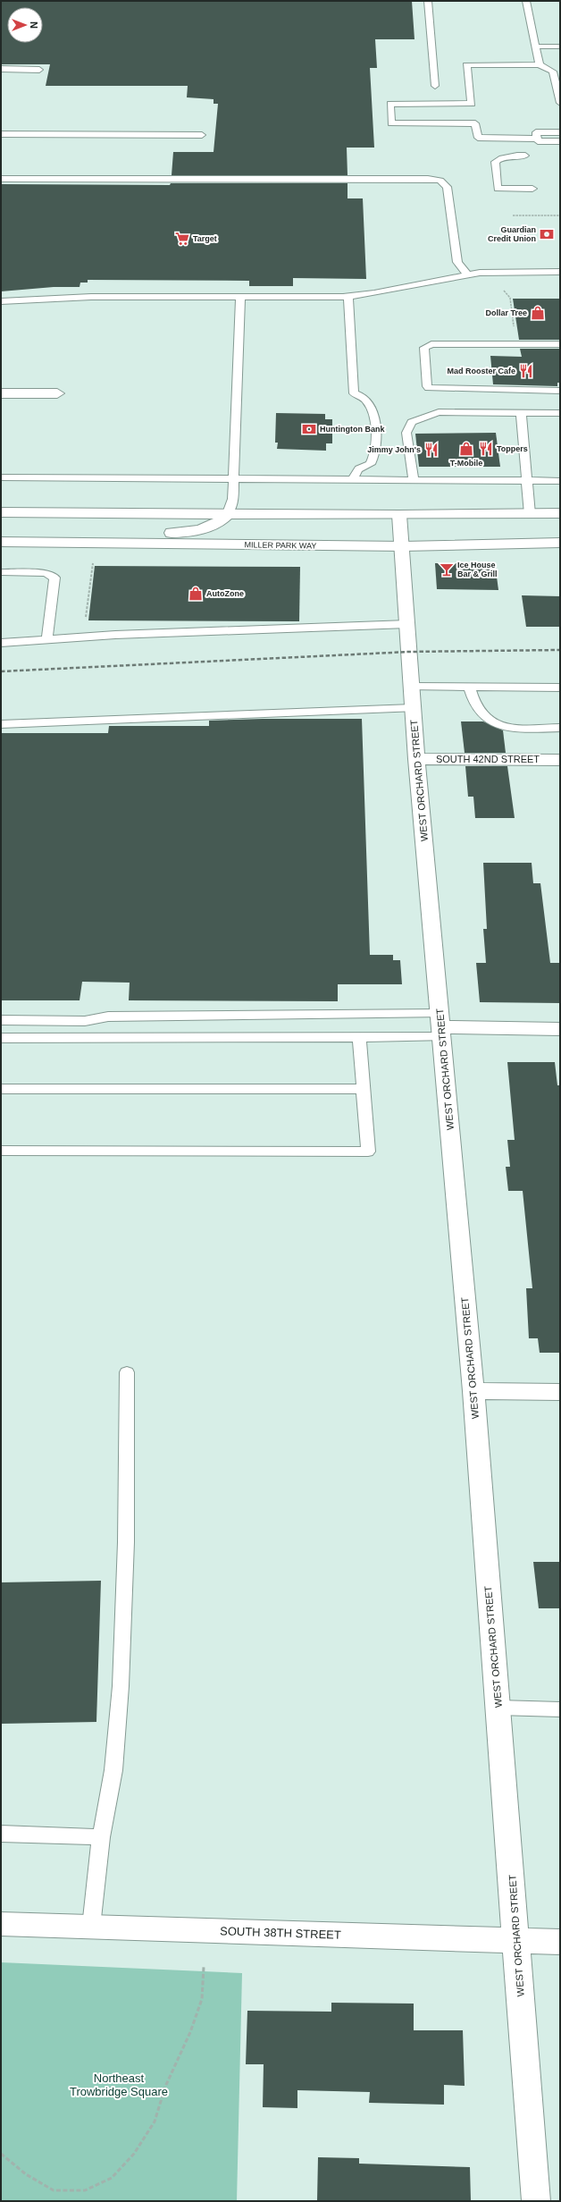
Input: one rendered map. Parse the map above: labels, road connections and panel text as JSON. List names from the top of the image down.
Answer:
{
  "streets": {
    "street": [
      "MILLER PARK WAY",
      "SOUTH 42ND STREET",
      "WEST ORCHARD STREET",
      "SOUTH 38TH STREET"
    ]
  },
  "crossings": [
    ["MILLER PARK WAY", "WEST ORCHARD STREET"],
    ["SOUTH 42ND STREET", "WEST ORCHARD STREET"],
    ["WEST ORCHARD STREET", "SOUTH 38TH STREET"]
  ],
  "parks": ["Northeast Trowbridge Square"],
  "places": {
    "bank": ["Guardian Credit Union", "Huntington Bank"],
    "supermarket": ["Target"],
    "shop": ["Dollar Tree", "T-Mobile", "AutoZone"],
    "restaurant": ["Mad Rooster Cafe", "Toppers", "Jimmy John's"],
    "bar": ["Ice House Bar & Grill"]
  },
  "north": "right"
}
